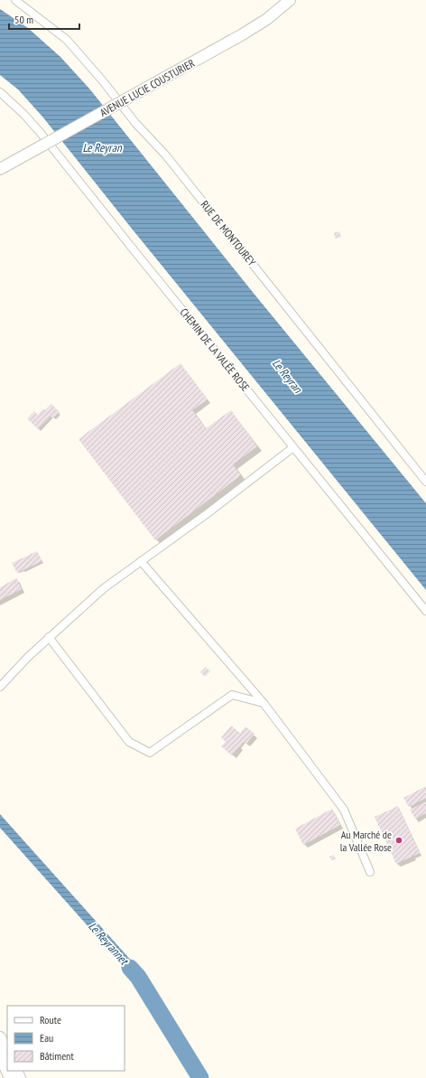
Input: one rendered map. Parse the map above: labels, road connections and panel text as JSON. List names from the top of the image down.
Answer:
{
  "streets": {
    "main road": ["AVENUE LUCIE COUSTURIER"],
    "street": ["RUE DE MONTOUREY", "CHEMIN DE LA VALÉE ROSE"]
  },
  "water": ["Le Reyran", "Le Reyrannet"],
  "places": ["Au Marché de la Vallée Rose"],
  "legend": ["Route", "Eau", "Bâtiment"],
  "scale_bar": "50 m"
}
